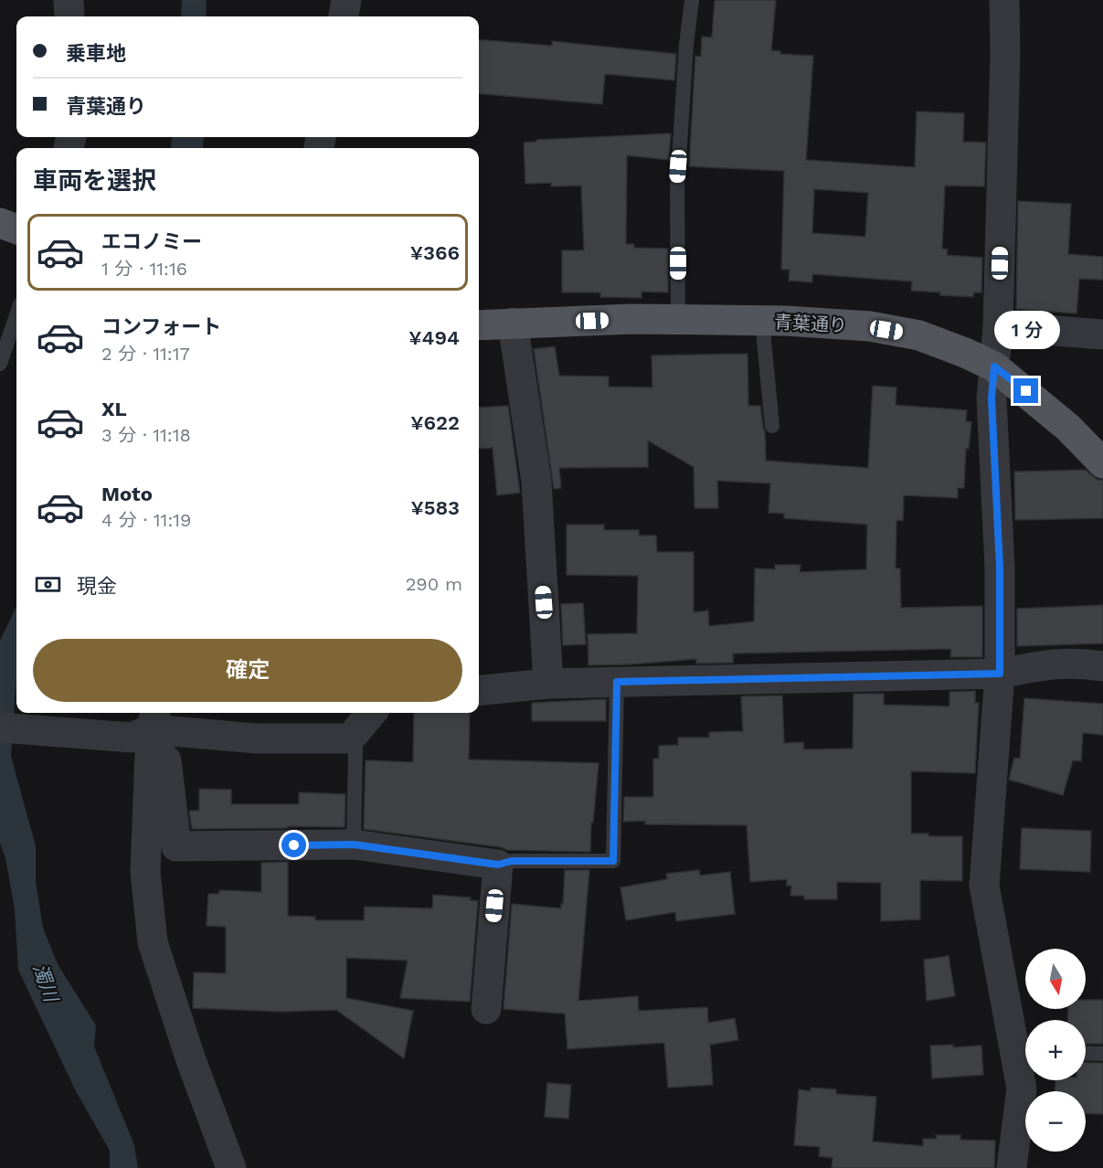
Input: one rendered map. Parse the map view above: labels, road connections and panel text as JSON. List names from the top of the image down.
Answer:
{
  "streets": {
    "main road": ["青葉通り"]
  },
  "water": ["濁川"],
  "north": "bottom",
  "page": {
    "banner": ["乗車地", "青葉通り"],
    "heading": "車両を選択",
    "list": [
      {
        "name": "エコノミー",
        "note": "1 分 · 11:16",
        "value": "¥366"
      },
      {
        "name": "コンフォート",
        "note": "2 分 · 11:17",
        "value": "¥494"
      },
      {
        "name": "XL",
        "note": "3 分 · 11:18",
        "value": "¥622"
      },
      {
        "name": "Moto",
        "note": "4 分 · 11:19",
        "value": "¥583"
      }
    ],
    "bubble": "1 分",
    "pay": ["現金", "290 m"],
    "buttons": "確定",
    "map_buttons": ["+", "−"]
  }
}
